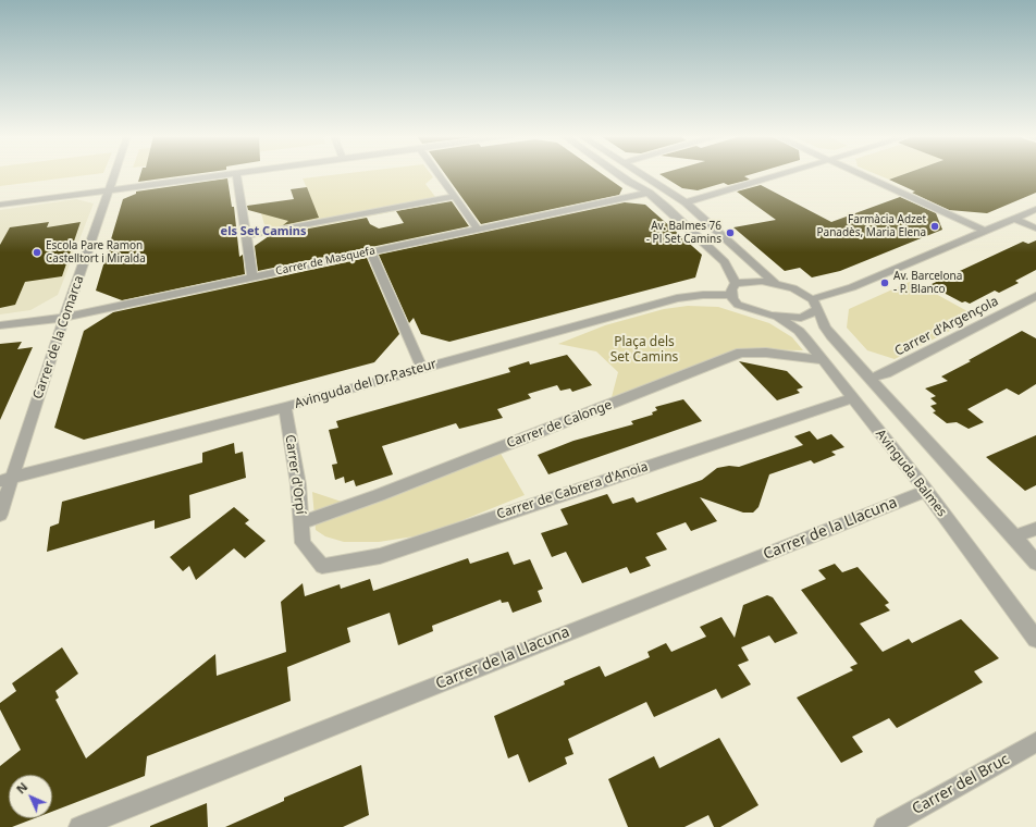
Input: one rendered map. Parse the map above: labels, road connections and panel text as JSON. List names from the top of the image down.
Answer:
{
  "streets": {
    "street": [
      "Carrer de Masquefa",
      "Carrer d'Argençola",
      "Carrer de la Comarca",
      "Avinguda del Dr.Pasteur",
      "Carrer de Calonge",
      "Avinguda Balmes",
      "Carrer d'Orpí",
      "Carrer de Cabrera d'Anoia",
      "Carrer de la Llacuna",
      "Carrer del Bruc"
    ]
  },
  "crossings": [
    ["Carrer de Masquefa", "Carrer de la Comarca"],
    ["Carrer de la Comarca", "Avinguda del Dr.Pasteur"],
    ["Avinguda del Dr.Pasteur", "Carrer d'Orpí"],
    ["Carrer de Calonge", "Avinguda Balmes"],
    ["Carrer de Calonge", "Carrer d'Orpí"],
    ["Avinguda Balmes", "Carrer de Cabrera d'Anoia"],
    ["Avinguda Balmes", "Carrer de la Llacuna"],
    ["Carrer d'Orpí", "Carrer de Cabrera d'Anoia"]
  ],
  "districts": ["els Set Camins"],
  "parks": ["Plaça dels Set Camins"],
  "places": [
    "Farmàcia Adzet Panadès, Maria Elena",
    "Av. Balmes 76 - Pl Set Camins",
    "Escola Pare Ramon Castelltort i Miralda",
    "Av. Barcelona - P. Blanco"
  ],
  "north": "top left"
}
